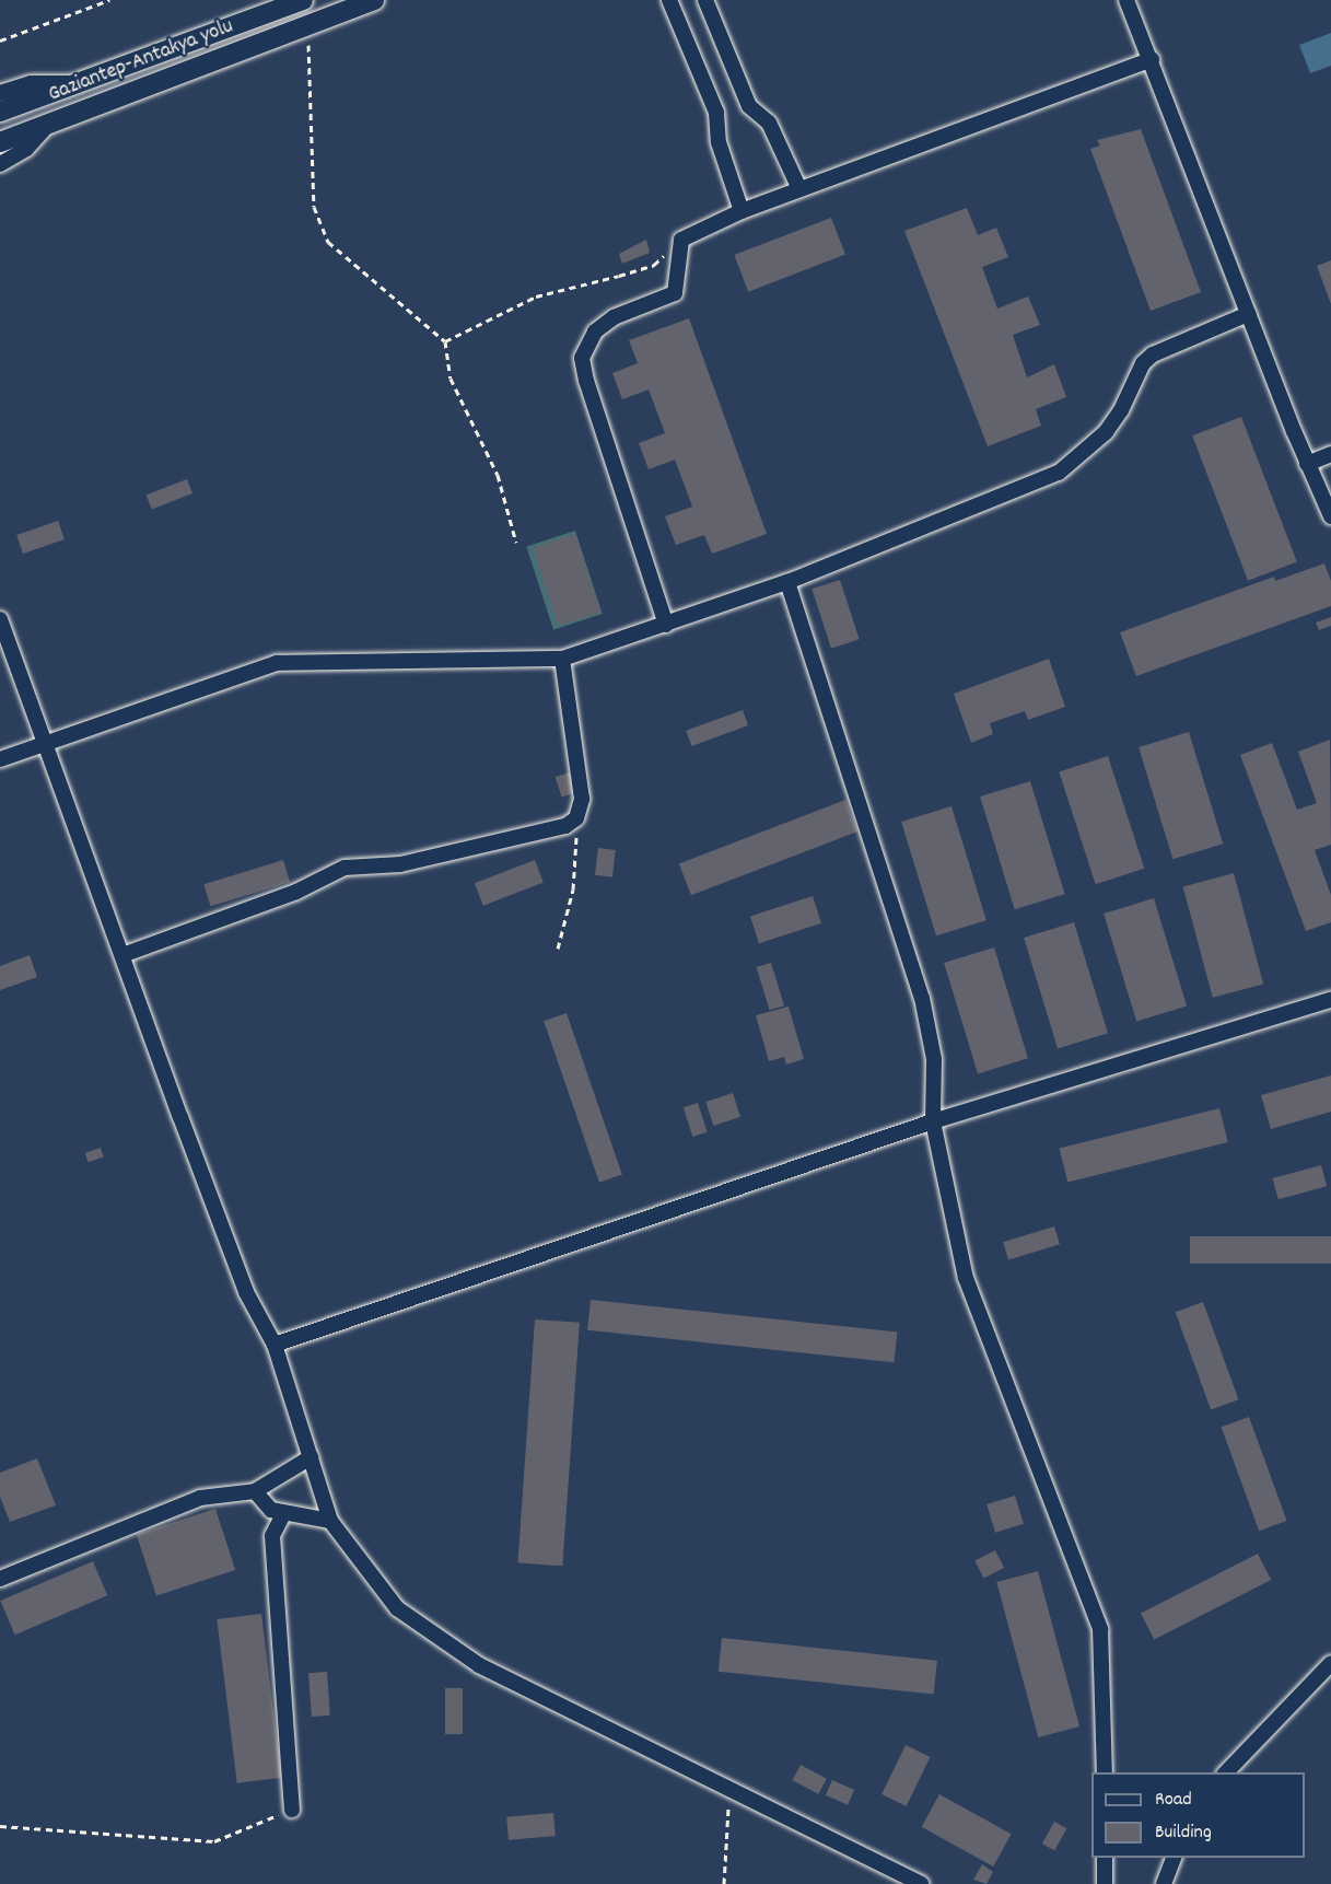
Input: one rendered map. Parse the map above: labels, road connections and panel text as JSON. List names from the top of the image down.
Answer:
{
  "streets": {
    "main road": ["Gaziantep-Antakya yolu"]
  },
  "legend": ["Road", "Building"]
}
